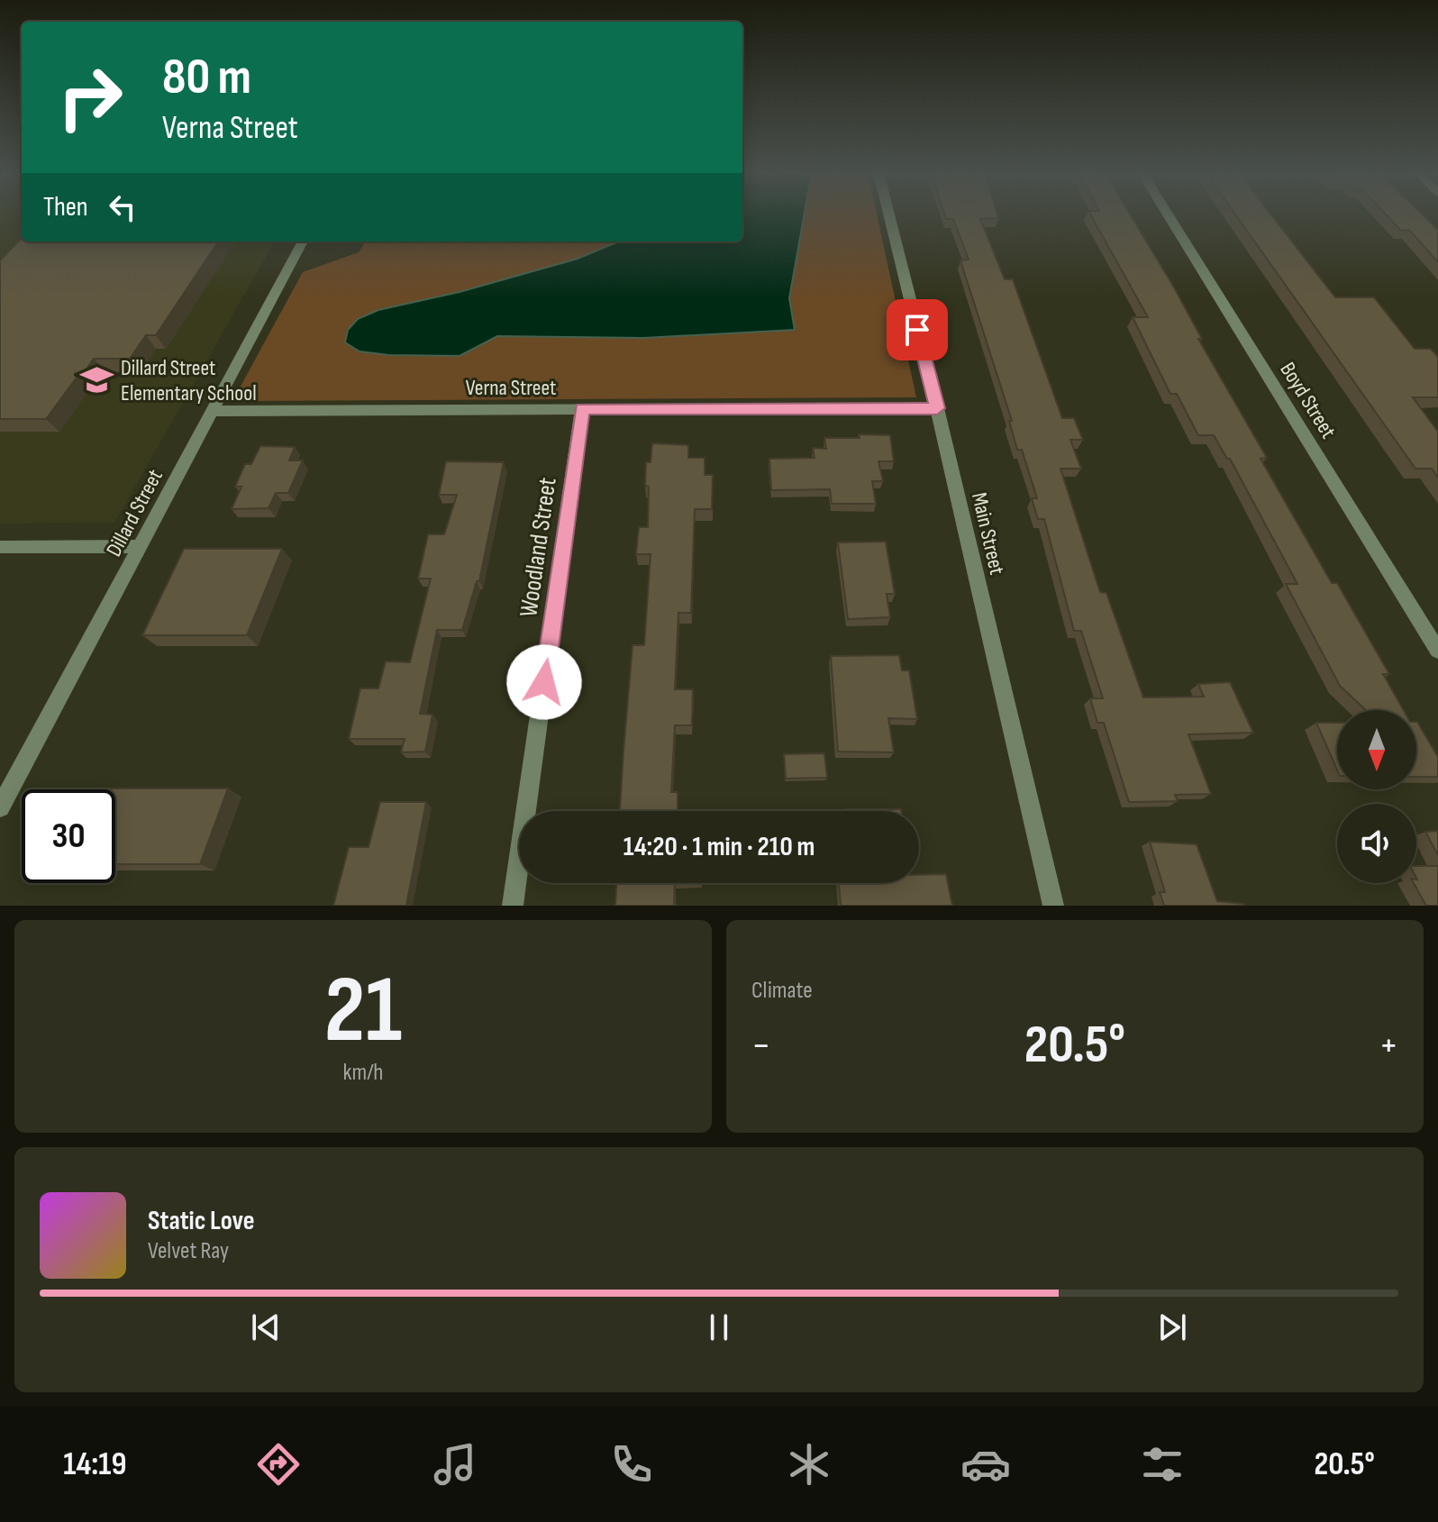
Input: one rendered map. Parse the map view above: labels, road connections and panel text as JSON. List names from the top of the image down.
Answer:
{
  "streets": {
    "street": [
      "Verna Street",
      "Boyd Street",
      "Dillard Street",
      "Main Street",
      "Woodland Street"
    ]
  },
  "crossings": [
    ["Verna Street", "Dillard Street"],
    ["Verna Street", "Main Street"],
    ["Verna Street", "Woodland Street"]
  ],
  "places": {
    "school or university": ["Dillard Street Elementary School"]
  },
  "north": "bottom",
  "page": {
    "turn": ["80 m", "Verna Street"],
    "then": "Then",
    "limit": "30",
    "trip": "14:20 · 1 min · 210 m",
    "tile": [
      ["21", "km/h"],
      "Climate"
    ],
    "heat": ["−", "20.5°", "+"],
    "song": ["Static Love", "Velvet Ray"],
    "tabs": ["14:19", "20.5°"]
  }
}
